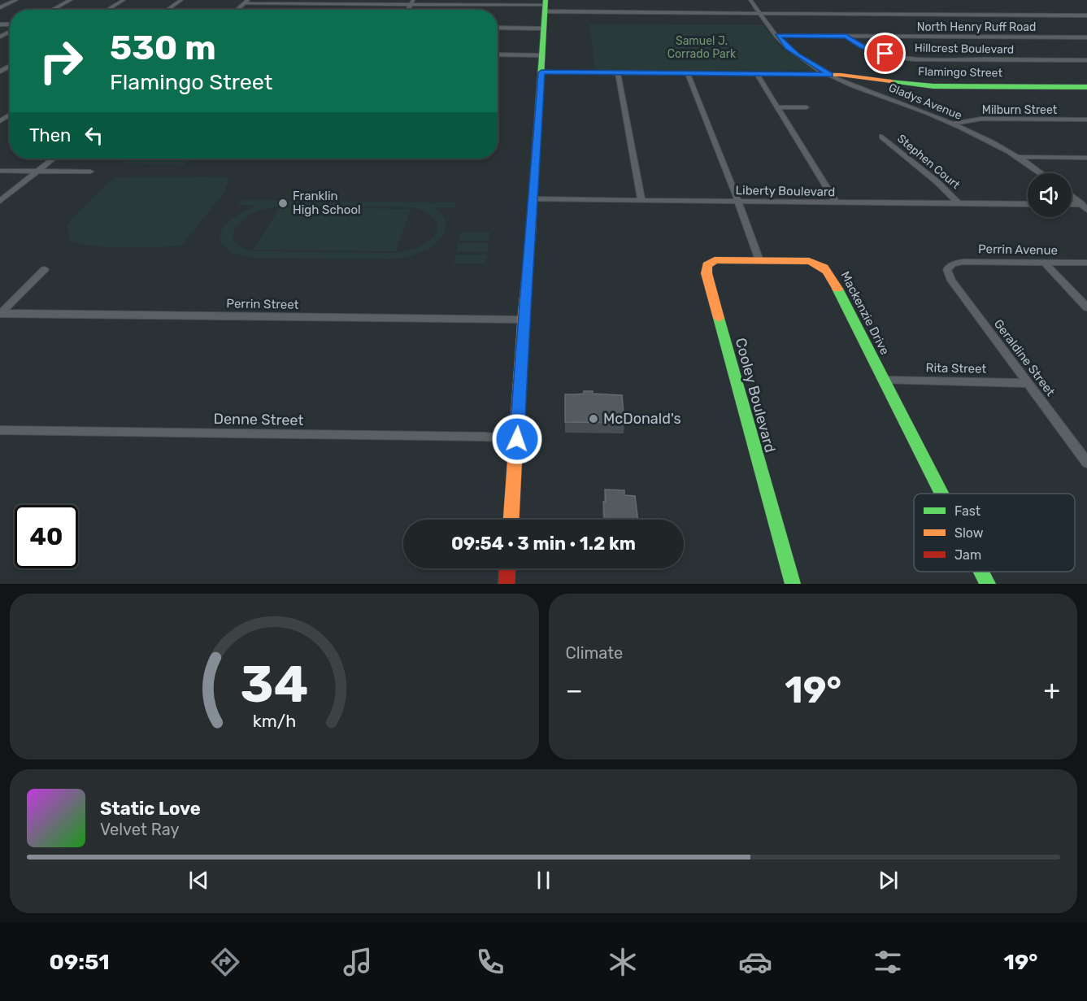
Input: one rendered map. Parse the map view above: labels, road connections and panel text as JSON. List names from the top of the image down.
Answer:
{
  "streets": {
    "street": [
      "North Henry Ruff Road",
      "Hillcrest Boulevard",
      "Flamingo Street",
      "Gladys Avenue",
      "Milburn Street",
      "Stephen Court",
      "Liberty Boulevard",
      "Perrin Avenue",
      "Perrin Street",
      "Mackenzie Drive",
      "Geraldine Street",
      "Rita Street",
      "Cooley Boulevard",
      "Denne Street"
    ]
  },
  "crossings": [
    ["North Henry Ruff Road", "Hillcrest Boulevard"],
    ["North Henry Ruff Road", "Gladys Avenue"],
    ["Flamingo Street", "Gladys Avenue"],
    ["Gladys Avenue", "Milburn Street"],
    ["Stephen Court", "Liberty Boulevard"],
    ["Perrin Avenue", "Geraldine Street"],
    ["Mackenzie Drive", "Rita Street"],
    ["Mackenzie Drive", "Cooley Boulevard"],
    ["Geraldine Street", "Rita Street"]
  ],
  "parks": ["Samuel J. Corrado Park"],
  "places": ["Franklin High School", "McDonald's"],
  "legend": ["Fast", "Slow", "Jam"],
  "page": {
    "turn": ["530 m", "Flamingo Street"],
    "then": "Then",
    "limit": "40",
    "trip": "09:54 · 3 min · 1.2 km",
    "tile": "Climate",
    "heat": ["−", "19°", "+"],
    "song": ["Static Love", "Velvet Ray"],
    "tabs": ["09:51", "19°"],
    "gauge": ["34", "km/h"]
  }
}
